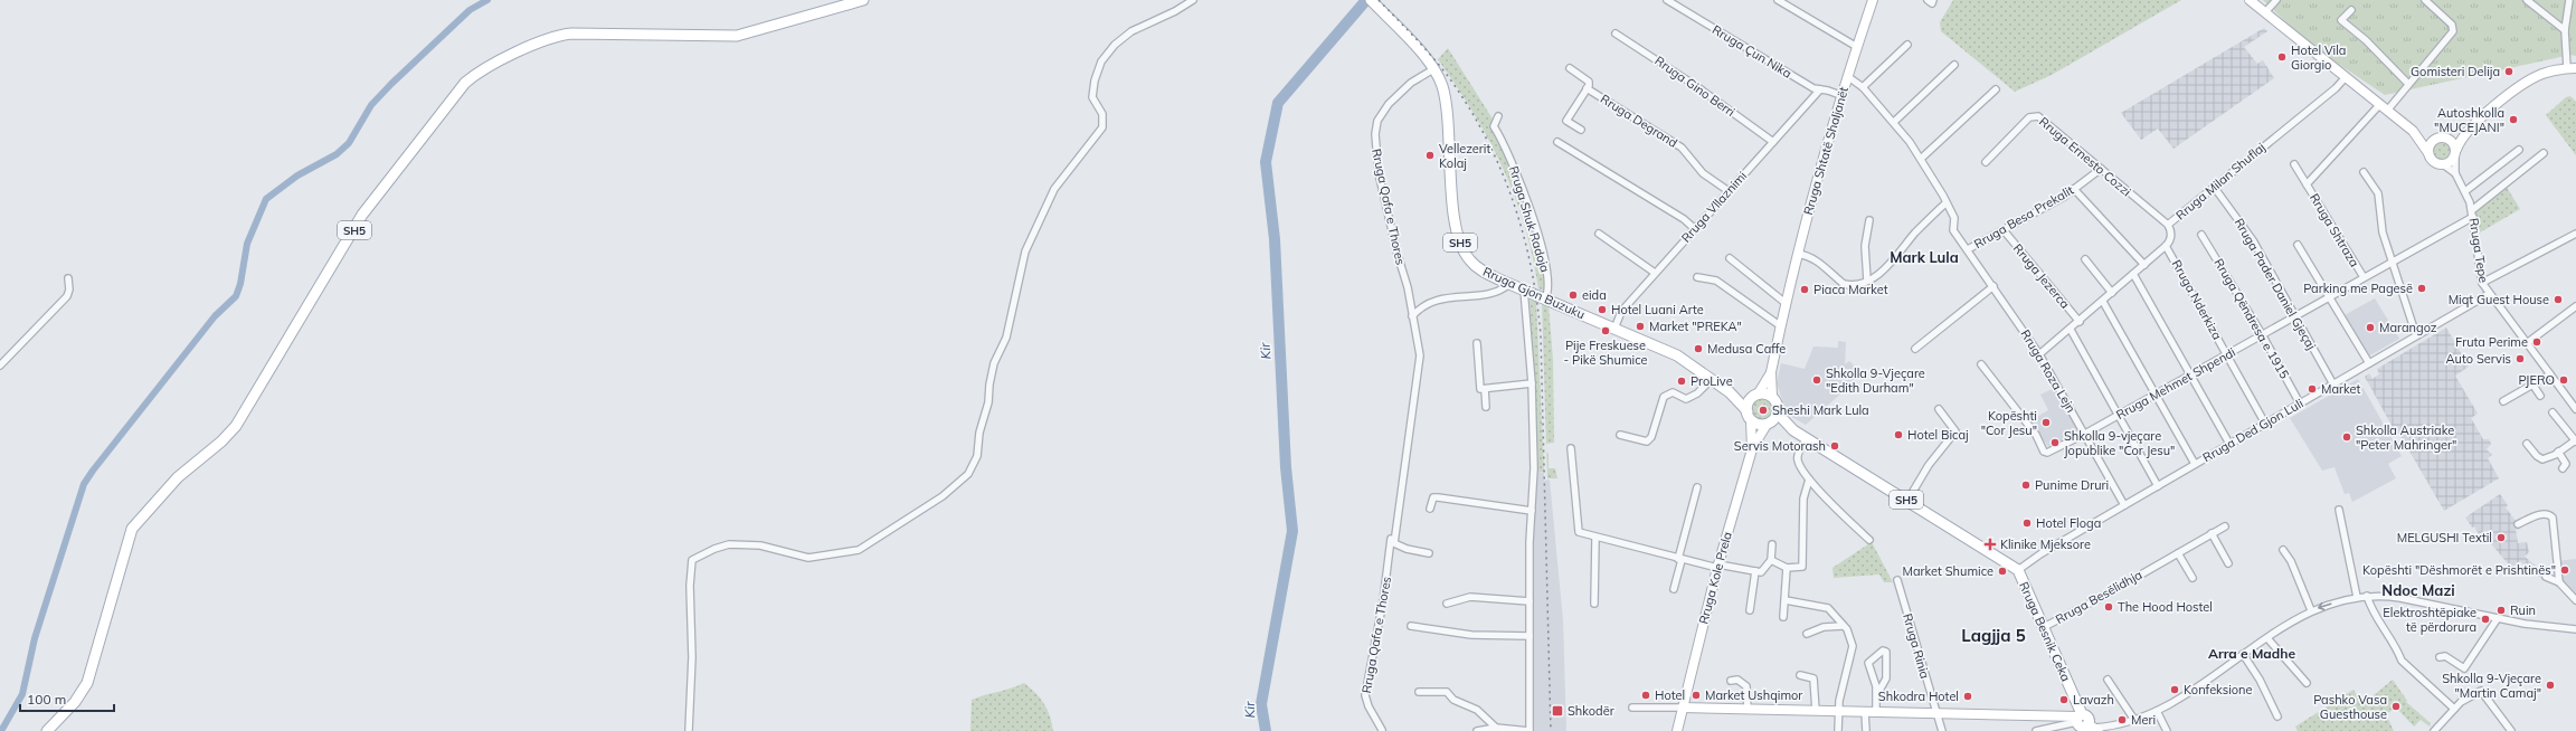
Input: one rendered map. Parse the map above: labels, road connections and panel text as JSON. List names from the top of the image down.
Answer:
{
  "streets": {
    "main road": [
      "Rruga Shtatë Shaljanët",
      "SH5",
      "Rruga Tepe",
      "Rruga Gjon Buzuku",
      "Rruga Kole Prela",
      "Rruga Besnik Ceka"
    ],
    "street": [
      "Rruga Çun Nika",
      "Rruga Gino Berri",
      "Rruga Degrand",
      "Rruga Ernesto Cozzi",
      "Rruga Milan Shuflaj",
      "Rruga Qafa e Thores",
      "Rruga Vllaznimi",
      "Rruga Besa Prekalit",
      "Rruga Shuk Radoja",
      "Rruga Shtraza",
      "Rruga Jezerca",
      "Rruga Pader Daniel Gjeçaj",
      "Rruga Nderkiza",
      "Rruga Qëndresa e 1915",
      "Rruga Roza Lejn",
      "Rruga Mehmet Shpendi",
      "Rruga Ded Gjon Luli",
      "Rruga Besëlidhja",
      "Rruga Rinia"
    ]
  },
  "crossings": [
    ["Rruga Çun Nika", "Rruga Shtatë Shaljanët"],
    ["Rruga Çun Nika", "Rruga Vllaznimi"],
    ["Rruga Gino Berri", "Rruga Vllaznimi"],
    ["Rruga Degrand", "Rruga Vllaznimi"],
    ["Rruga Shtatë Shaljanët", "SH5"],
    ["Rruga Shtatë Shaljanët", "Rruga Gjon Buzuku"],
    ["Rruga Shtatë Shaljanët", "Rruga Roza Lejn"],
    ["Rruga Shtatë Shaljanët", "Rruga Kole Prela"],
    ["Rruga Shtatë Shaljanët", "Rruga Besnik Ceka"],
    ["Rruga Ernesto Cozzi", "Rruga Milan Shuflaj"],
    ["Rruga Ernesto Cozzi", "Rruga Besa Prekalit"],
    ["Rruga Milan Shuflaj", "Rruga Tepe"],
    ["Rruga Milan Shuflaj", "Rruga Pader Daniel Gjeçaj"],
    ["Rruga Milan Shuflaj", "Rruga Nderkiza"],
    ["Rruga Qafa e Thores", "SH5"],
    ["Rruga Qafa e Thores", "Rruga Gjon Buzuku"],
    ["Rruga Vllaznimi", "Rruga Gjon Buzuku"],
    ["Rruga Besa Prekalit", "Rruga Jezerca"],
    ["Rruga Besa Prekalit", "Rruga Roza Lejn"],
    ["Rruga Shuk Radoja", "Rruga Gjon Buzuku"],
    ["SH5", "Rruga Gjon Buzuku"],
    ["SH5", "Rruga Kole Prela"],
    ["SH5", "Rruga Besnik Ceka"],
    ["Rruga Shtraza", "Rruga Tepe"],
    ["Rruga Shtraza", "Rruga Mehmet Shpendi"],
    ["Rruga Tepe", "Rruga Mehmet Shpendi"],
    ["Rruga Tepe", "Rruga Ded Gjon Luli"],
    ["Rruga Pader Daniel Gjeçaj", "Rruga Mehmet Shpendi"],
    ["Rruga Pader Daniel Gjeçaj", "Rruga Ded Gjon Luli"],
    ["Rruga Gjon Buzuku", "Rruga Kole Prela"],
    ["Rruga Gjon Buzuku", "Rruga Besnik Ceka"],
    ["Rruga Nderkiza", "Rruga Mehmet Shpendi"],
    ["Rruga Nderkiza", "Rruga Ded Gjon Luli"],
    ["Rruga Qëndresa e 1915", "Rruga Mehmet Shpendi"],
    ["Rruga Qëndresa e 1915", "Rruga Ded Gjon Luli"],
    ["Rruga Roza Lejn", "Rruga Mehmet Shpendi"],
    ["Rruga Roza Lejn", "Rruga Ded Gjon Luli"],
    ["Rruga Ded Gjon Luli", "Rruga Besnik Ceka"],
    ["Rruga Kole Prela", "Rruga Besnik Ceka"],
    ["Rruga Besëlidhja", "Rruga Besnik Ceka"]
  ],
  "districts": [
    "Mark Lula",
    "Ndoc Mazi",
    "Lagjja 5",
    "Arra e Madhe"
  ],
  "water": ["Kir"],
  "places": {
    "other": [
      "Hotel Vila Giorgio",
      "Gomisteri Delija",
      "Autoshkolla \"MUCEJANI\"",
      "Vellezerit Kolaj",
      "Parking me Pagesë",
      "Piaca Market",
      "eida",
      "Miqt Guest House",
      "Hotel Luani Arte",
      "Market \"PREKA\"",
      "Marangoz",
      "Pije Freskuese - Pikë Shumice",
      "Fruta Perime",
      "Medusa Caffe",
      "Auto Servis",
      "Shkolla 9-Vjeçare \"Edith Durham\"",
      "PJERO",
      "ProLive",
      "Market",
      "Sheshi Mark Lula",
      "Kopështi \"Cor Jesu\"",
      "Hotel Bicaj",
      "Shkolla Austriake \"Peter Mahringer\"",
      "Shkolla 9-vjeçare Jopublike \"Cor Jesu\"",
      "Servis Motorash",
      "Punime Druri",
      "Hotel Floga",
      "MELGUSHI Textil",
      "Kopështi \"Dëshmorët e Prishtinës\"",
      "Market Shumice",
      "The Hood Hostel",
      "Ruin",
      "Elektroshtëpiake të përdorura",
      "Shkolla 9-Vjeçare \"Martin Camaj\"",
      "Konfeksione",
      "Hotel",
      "Market Ushqimor",
      "Shkodra Hotel",
      "Lavazh",
      "Pashko Vasa Guesthouse",
      "Meri"
    ],
    "health": ["Klinike Mjeksore"],
    "transit": ["Shkodër"]
  },
  "scale_bar": "100 m"
}
